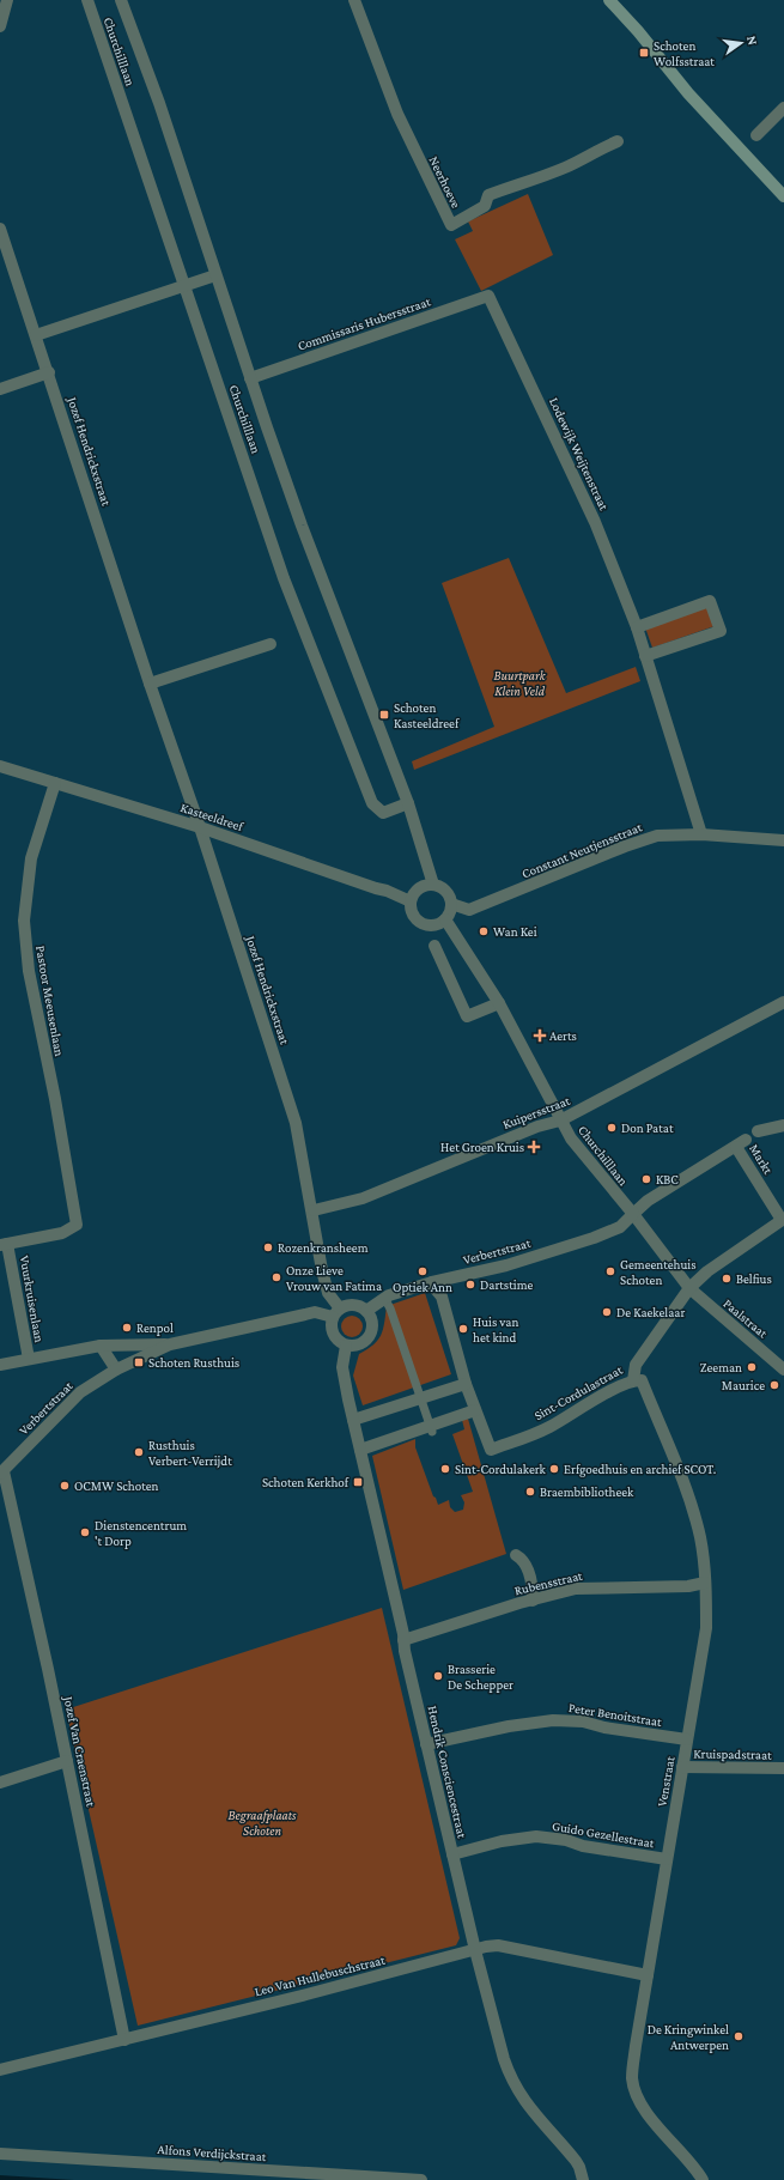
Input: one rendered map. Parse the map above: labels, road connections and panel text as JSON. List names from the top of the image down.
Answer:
{
  "streets": {
    "street": [
      "Churchilllaan",
      "Neerhoeve",
      "Commissaris Hubersstraat",
      "Jozef Hendrickxstraat",
      "Lodewijk Weijtenstraat",
      "Kasteeldreef",
      "Constant Neutjensstraat",
      "Pastoor Meeusenlaan",
      "Kuipersstraat",
      "Markt",
      "Verbertstraat",
      "Vuurkruisenlaan",
      "Paalstraat",
      "Sint-Cordulastraat",
      "Rubensstraat",
      "Peter Benoitstraat",
      "Jozef Van Craenstraat",
      "Kruispadstraat",
      "Hendrik Consciencestraat",
      "Venstraat",
      "Guido Gezellestraat",
      "Leo Van Hullebuschstraat",
      "Alfons Verdijckstraat"
    ]
  },
  "crossings": [
    ["Churchilllaan", "Commissaris Hubersstraat"],
    ["Churchilllaan", "Kasteeldreef"],
    ["Churchilllaan", "Constant Neutjensstraat"],
    ["Churchilllaan", "Kuipersstraat"],
    ["Churchilllaan", "Markt"],
    ["Churchilllaan", "Verbertstraat"],
    ["Churchilllaan", "Paalstraat"],
    ["Churchilllaan", "Sint-Cordulastraat"],
    ["Commissaris Hubersstraat", "Lodewijk Weijtenstraat"],
    ["Jozef Hendrickxstraat", "Kasteeldreef"],
    ["Jozef Hendrickxstraat", "Kuipersstraat"],
    ["Jozef Hendrickxstraat", "Verbertstraat"],
    ["Jozef Hendrickxstraat", "Hendrik Consciencestraat"],
    ["Lodewijk Weijtenstraat", "Constant Neutjensstraat"],
    ["Kasteeldreef", "Constant Neutjensstraat"],
    ["Kasteeldreef", "Pastoor Meeusenlaan"],
    ["Pastoor Meeusenlaan", "Vuurkruisenlaan"],
    ["Markt", "Verbertstraat"],
    ["Markt", "Paalstraat"],
    ["Markt", "Sint-Cordulastraat"],
    ["Verbertstraat", "Vuurkruisenlaan"],
    ["Verbertstraat", "Jozef Van Craenstraat"],
    ["Verbertstraat", "Hendrik Consciencestraat"],
    ["Paalstraat", "Sint-Cordulastraat"],
    ["Sint-Cordulastraat", "Venstraat"],
    ["Rubensstraat", "Hendrik Consciencestraat"],
    ["Rubensstraat", "Venstraat"],
    ["Peter Benoitstraat", "Hendrik Consciencestraat"],
    ["Peter Benoitstraat", "Venstraat"],
    ["Jozef Van Craenstraat", "Leo Van Hullebuschstraat"],
    ["Kruispadstraat", "Venstraat"],
    ["Hendrik Consciencestraat", "Guido Gezellestraat"],
    ["Hendrik Consciencestraat", "Leo Van Hullebuschstraat"],
    ["Venstraat", "Guido Gezellestraat"],
    ["Venstraat", "Leo Van Hullebuschstraat"]
  ],
  "parks": ["Buurtpark Klein Veld", "Begraafplaats Schoten"],
  "places": {
    "transit": [
      "Schoten Wolfsstraat",
      "Schoten Kasteeldreef",
      "Schoten Rusthuis",
      "Schoten Kerkhof"
    ],
    "other": [
      "Wan Kei",
      "Don Patat",
      "KBC",
      "Rozenkransheem",
      "Optiek Ann",
      "Gemeentehuis Schoten",
      "Onze Lieve Vrouw van Fatima",
      "Belfius",
      "Dartstime",
      "De Kaekelaar",
      "Renpol",
      "Huis van het kind",
      "Zeeman",
      "Maurice",
      "Rusthuis Verbert-Verrijdt",
      "Sint-Cordulakerk",
      "Erfgoedhuis en archief SCOT.",
      "OCMW Schoten",
      "Braembibliotheek",
      "Dienstencentrum 't Dorp",
      "Brasserie De Schepper",
      "De Kringwinkel Antwerpen"
    ],
    "health": ["Aerts", "Het Groen Kruis"]
  },
  "north": "right"
}
